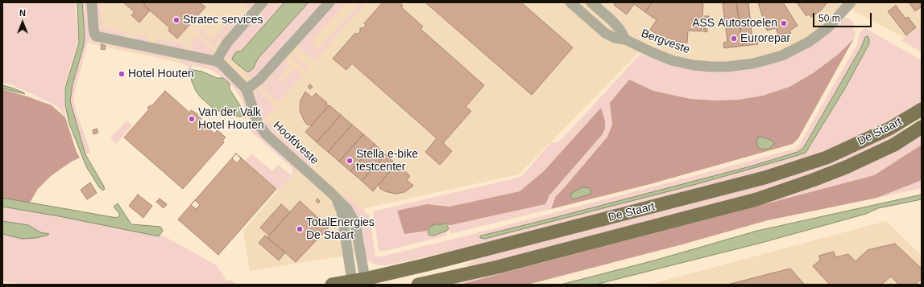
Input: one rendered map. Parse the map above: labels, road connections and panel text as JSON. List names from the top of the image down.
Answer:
{
  "streets": {
    "main road": ["De Staart"],
    "street": ["Bergveste", "Hoofdveste"]
  },
  "crossings": [
    ["De Staart", "Hoofdveste"]
  ],
  "places": [
    "Stratec services",
    "ASS Autostoelen",
    "Eurorepar",
    "Hotel Houten",
    "Van der Valk Hotel Houten",
    "Stella e-bike testcenter",
    "TotalEnergies De Staart"
  ],
  "scale_bar": "50 m",
  "north": "top"
}
